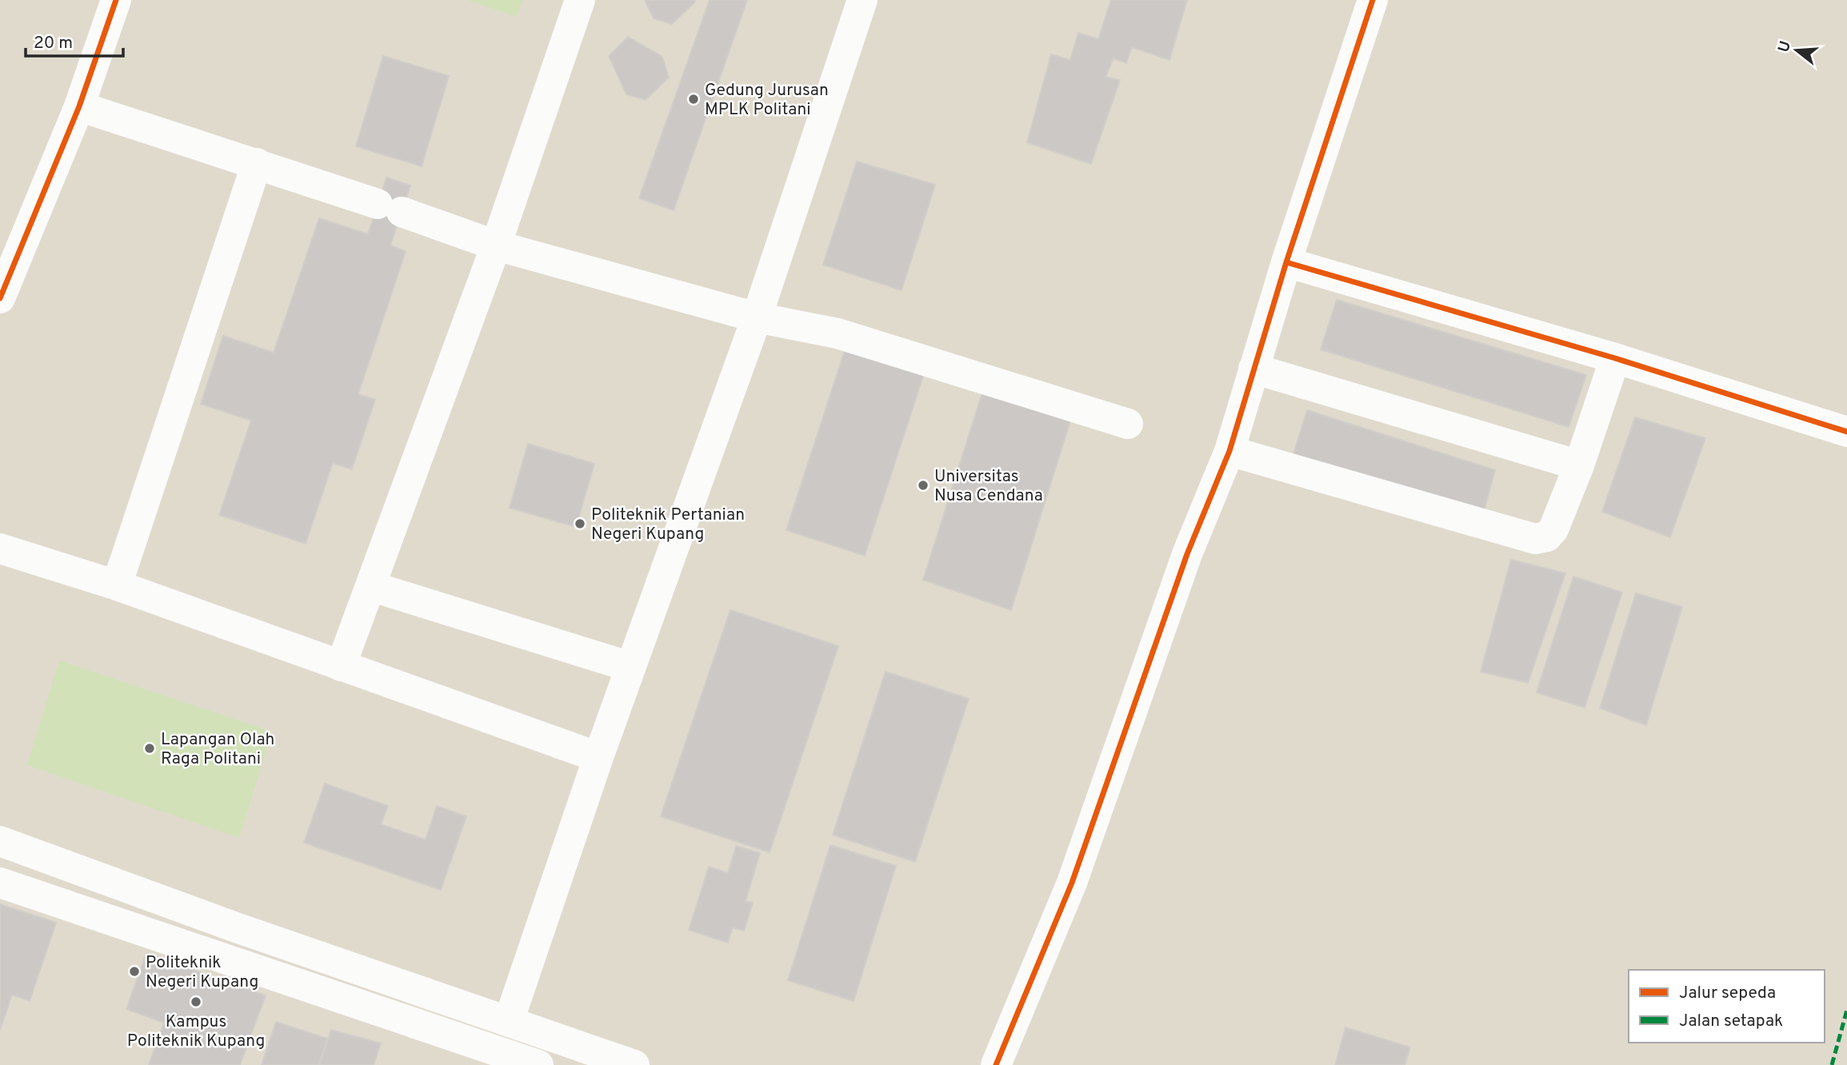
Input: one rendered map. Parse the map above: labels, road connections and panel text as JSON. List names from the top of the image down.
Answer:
{
  "places": [
    "Gedung Jurusan MPLK Politani",
    "Universitas Nusa Cendana",
    "Politeknik Pertanian Negeri Kupang",
    "Lapangan Olah Raga Politani",
    "Politeknik Negeri Kupang",
    "Kampus Politeknik Kupang"
  ],
  "legend": ["Jalur sepeda", "Jalan setapak"],
  "scale_bar": "20 m",
  "north": "left"
}
